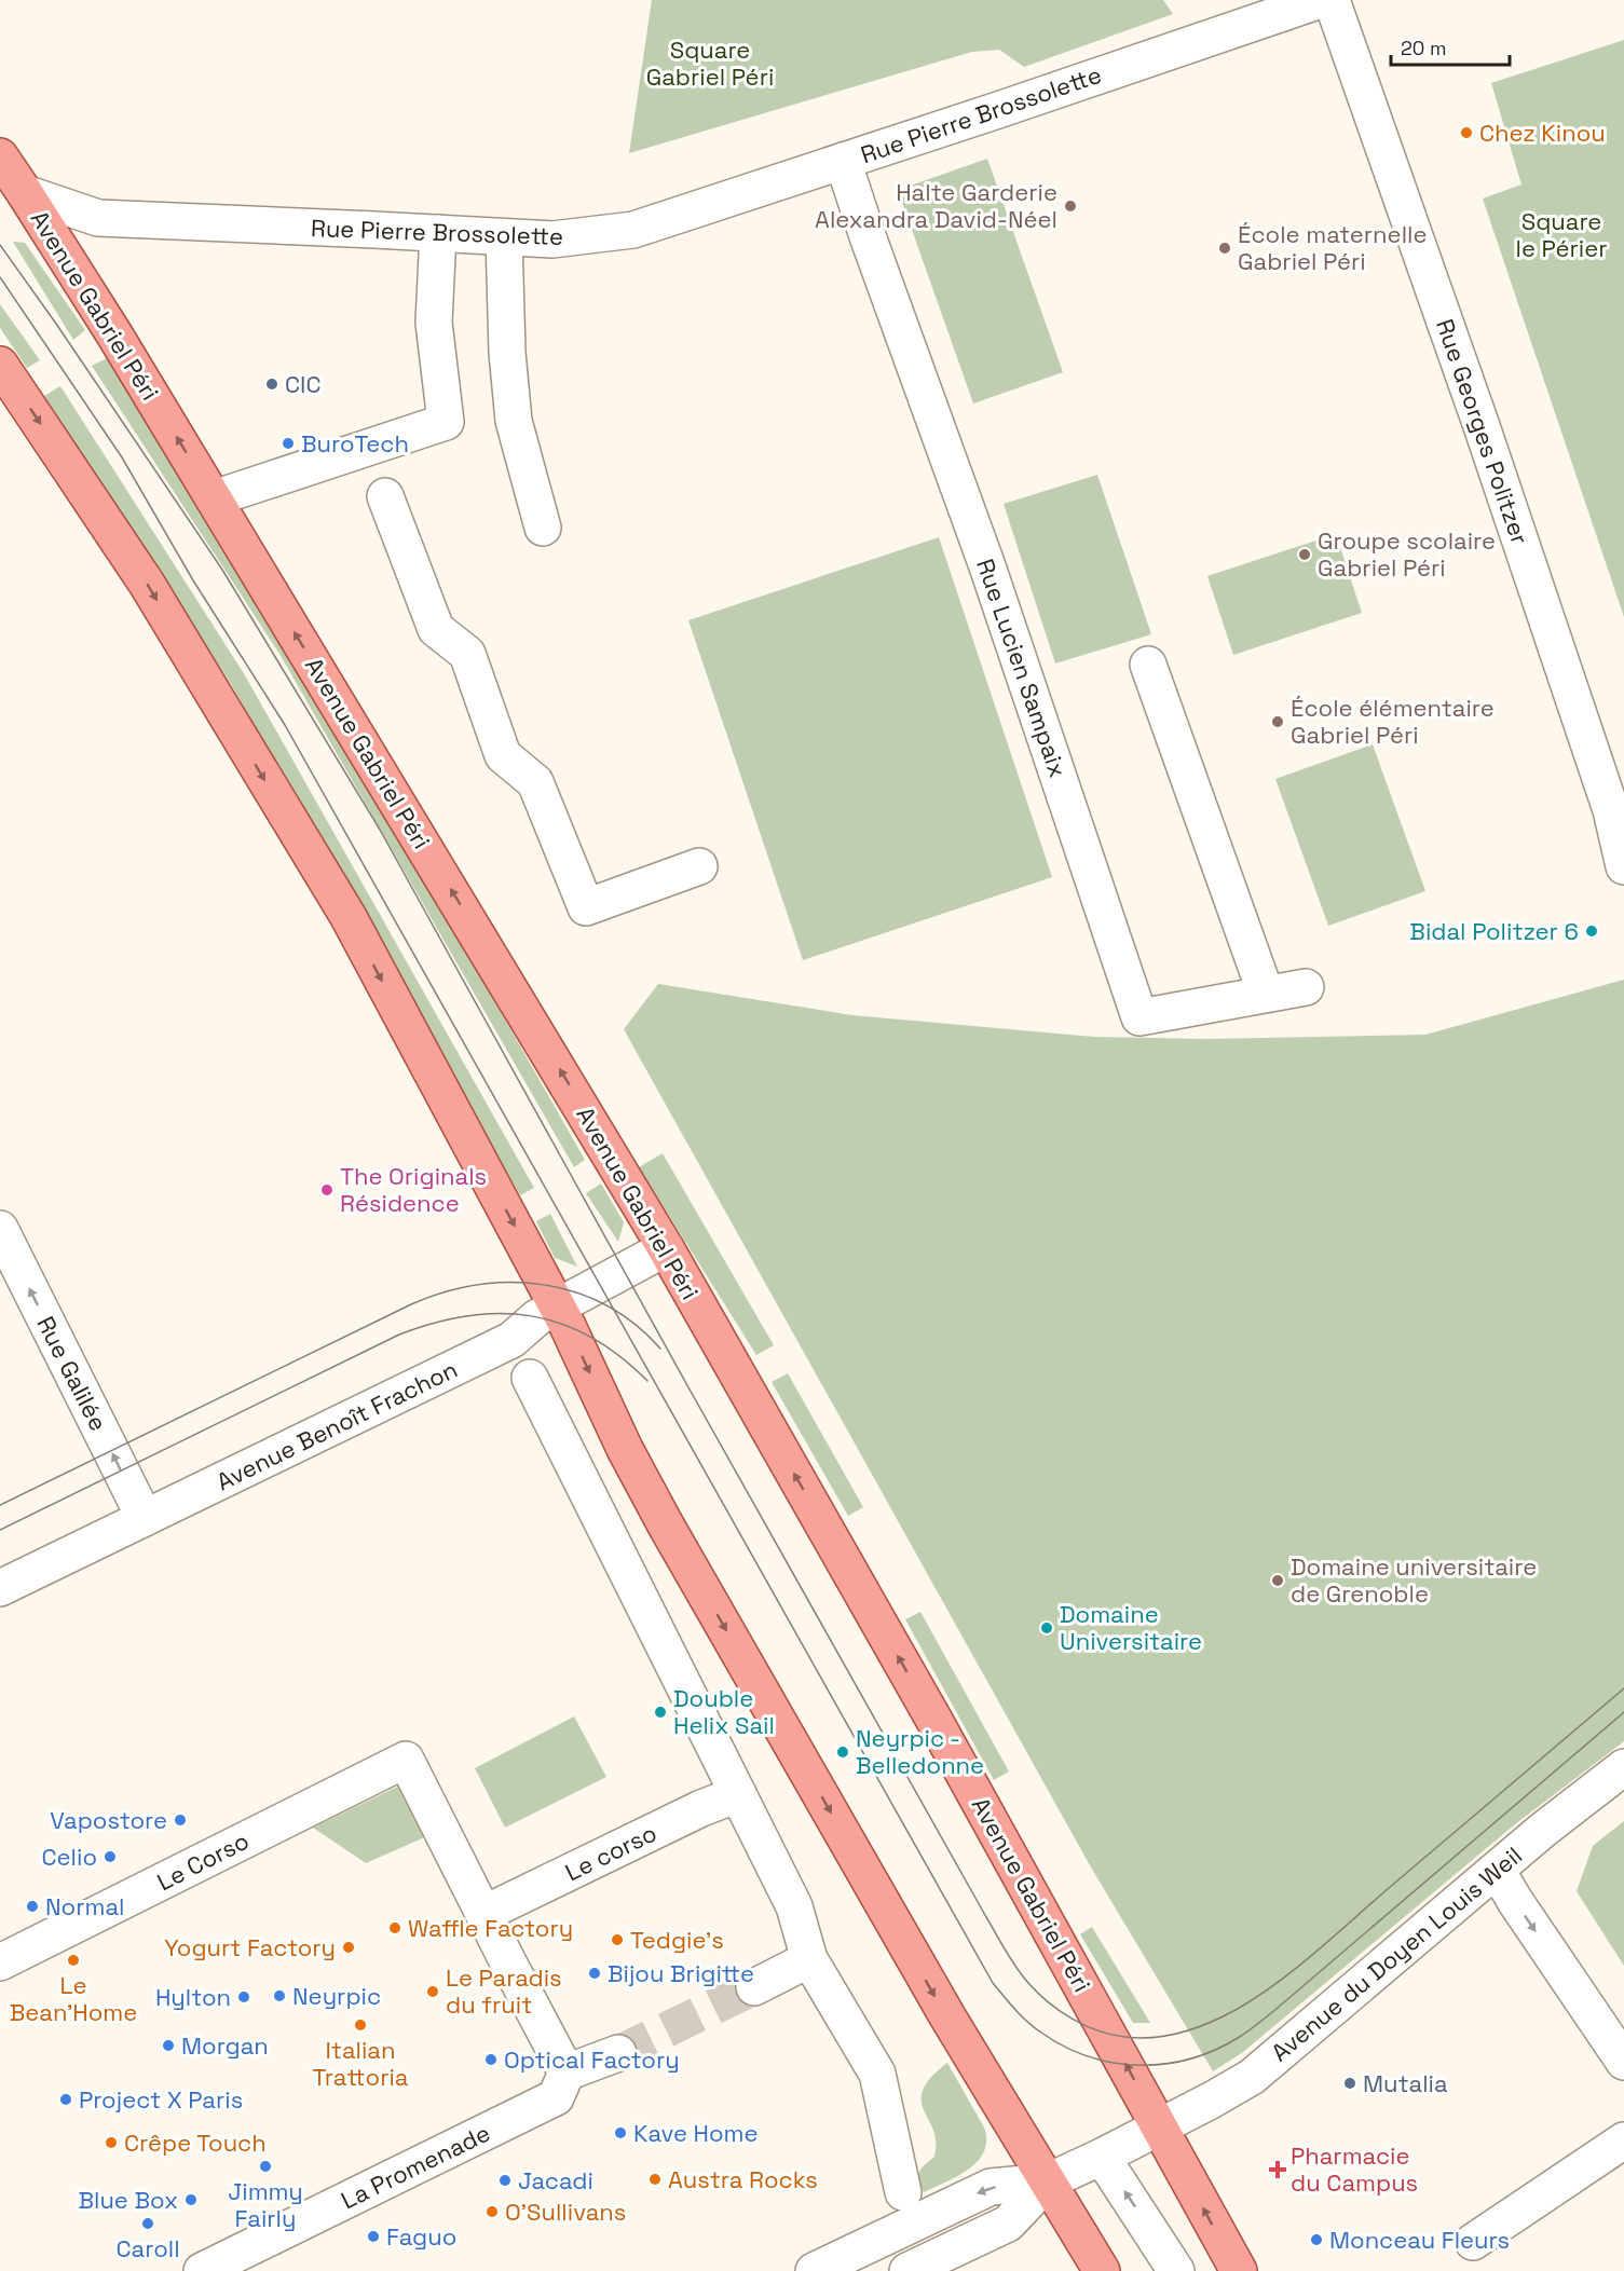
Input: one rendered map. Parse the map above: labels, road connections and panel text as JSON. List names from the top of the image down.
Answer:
{
  "streets": {
    "main road": ["Avenue Gabriel Péri"],
    "street": [
      "Rue Pierre Brossolette",
      "Rue Georges Politzer",
      "Rue Lucien Sampaix",
      "Rue Galilée",
      "Avenue Benoît Frachon",
      "Le corso",
      "Le Corso",
      "Avenue du Doyen Louis Weil",
      "La Promenade"
    ]
  },
  "crossings": [
    ["Rue Pierre Brossolette", "Avenue Gabriel Péri"],
    ["Rue Pierre Brossolette", "Rue Lucien Sampaix"],
    ["Avenue Gabriel Péri", "Avenue Benoît Frachon"],
    ["Avenue Gabriel Péri", "Avenue du Doyen Louis Weil"],
    ["Rue Galilée", "Avenue Benoît Frachon"],
    ["Le corso", "Le Corso"]
  ],
  "one_way": ["Rue Galilée"],
  "parks": ["Square Gabriel Péri", "Square le Périer"],
  "places": {
    "other": [
      "Chez Kinou",
      "Halte Garderie Alexandra David-Néel",
      "École maternelle Gabriel Péri",
      "CIC",
      "BuroTech",
      "Groupe scolaire Gabriel Péri",
      "École élémentaire Gabriel Péri",
      "Bidal Politzer 6",
      "The Originals Résidence",
      "Domaine universitaire de Grenoble",
      "Domaine Universitaire",
      "Double Helix Sail",
      "Neyrpic - Belledonne",
      "Vapostore",
      "Celio",
      "Normal",
      "Waffle Factory",
      "Tedgie's",
      "Yogurt Factory",
      "Le Bean'Home",
      "Bijou Brigitte",
      "Le Paradis du fruit",
      "Neyrpic",
      "Hylton",
      "Italian Trattoria",
      "Morgan",
      "Optical Factory",
      "Mutalia",
      "Project X Paris",
      "Kave Home",
      "Crêpe Touch",
      "Jimmy Fairly",
      "Austra Rocks",
      "Jacadi",
      "Blue Box",
      "O'Sullivans",
      "Caroll",
      "Faguo",
      "Monceau Fleurs"
    ],
    "health": ["Pharmacie du Campus"]
  },
  "scale_bar": "20 m"
}
